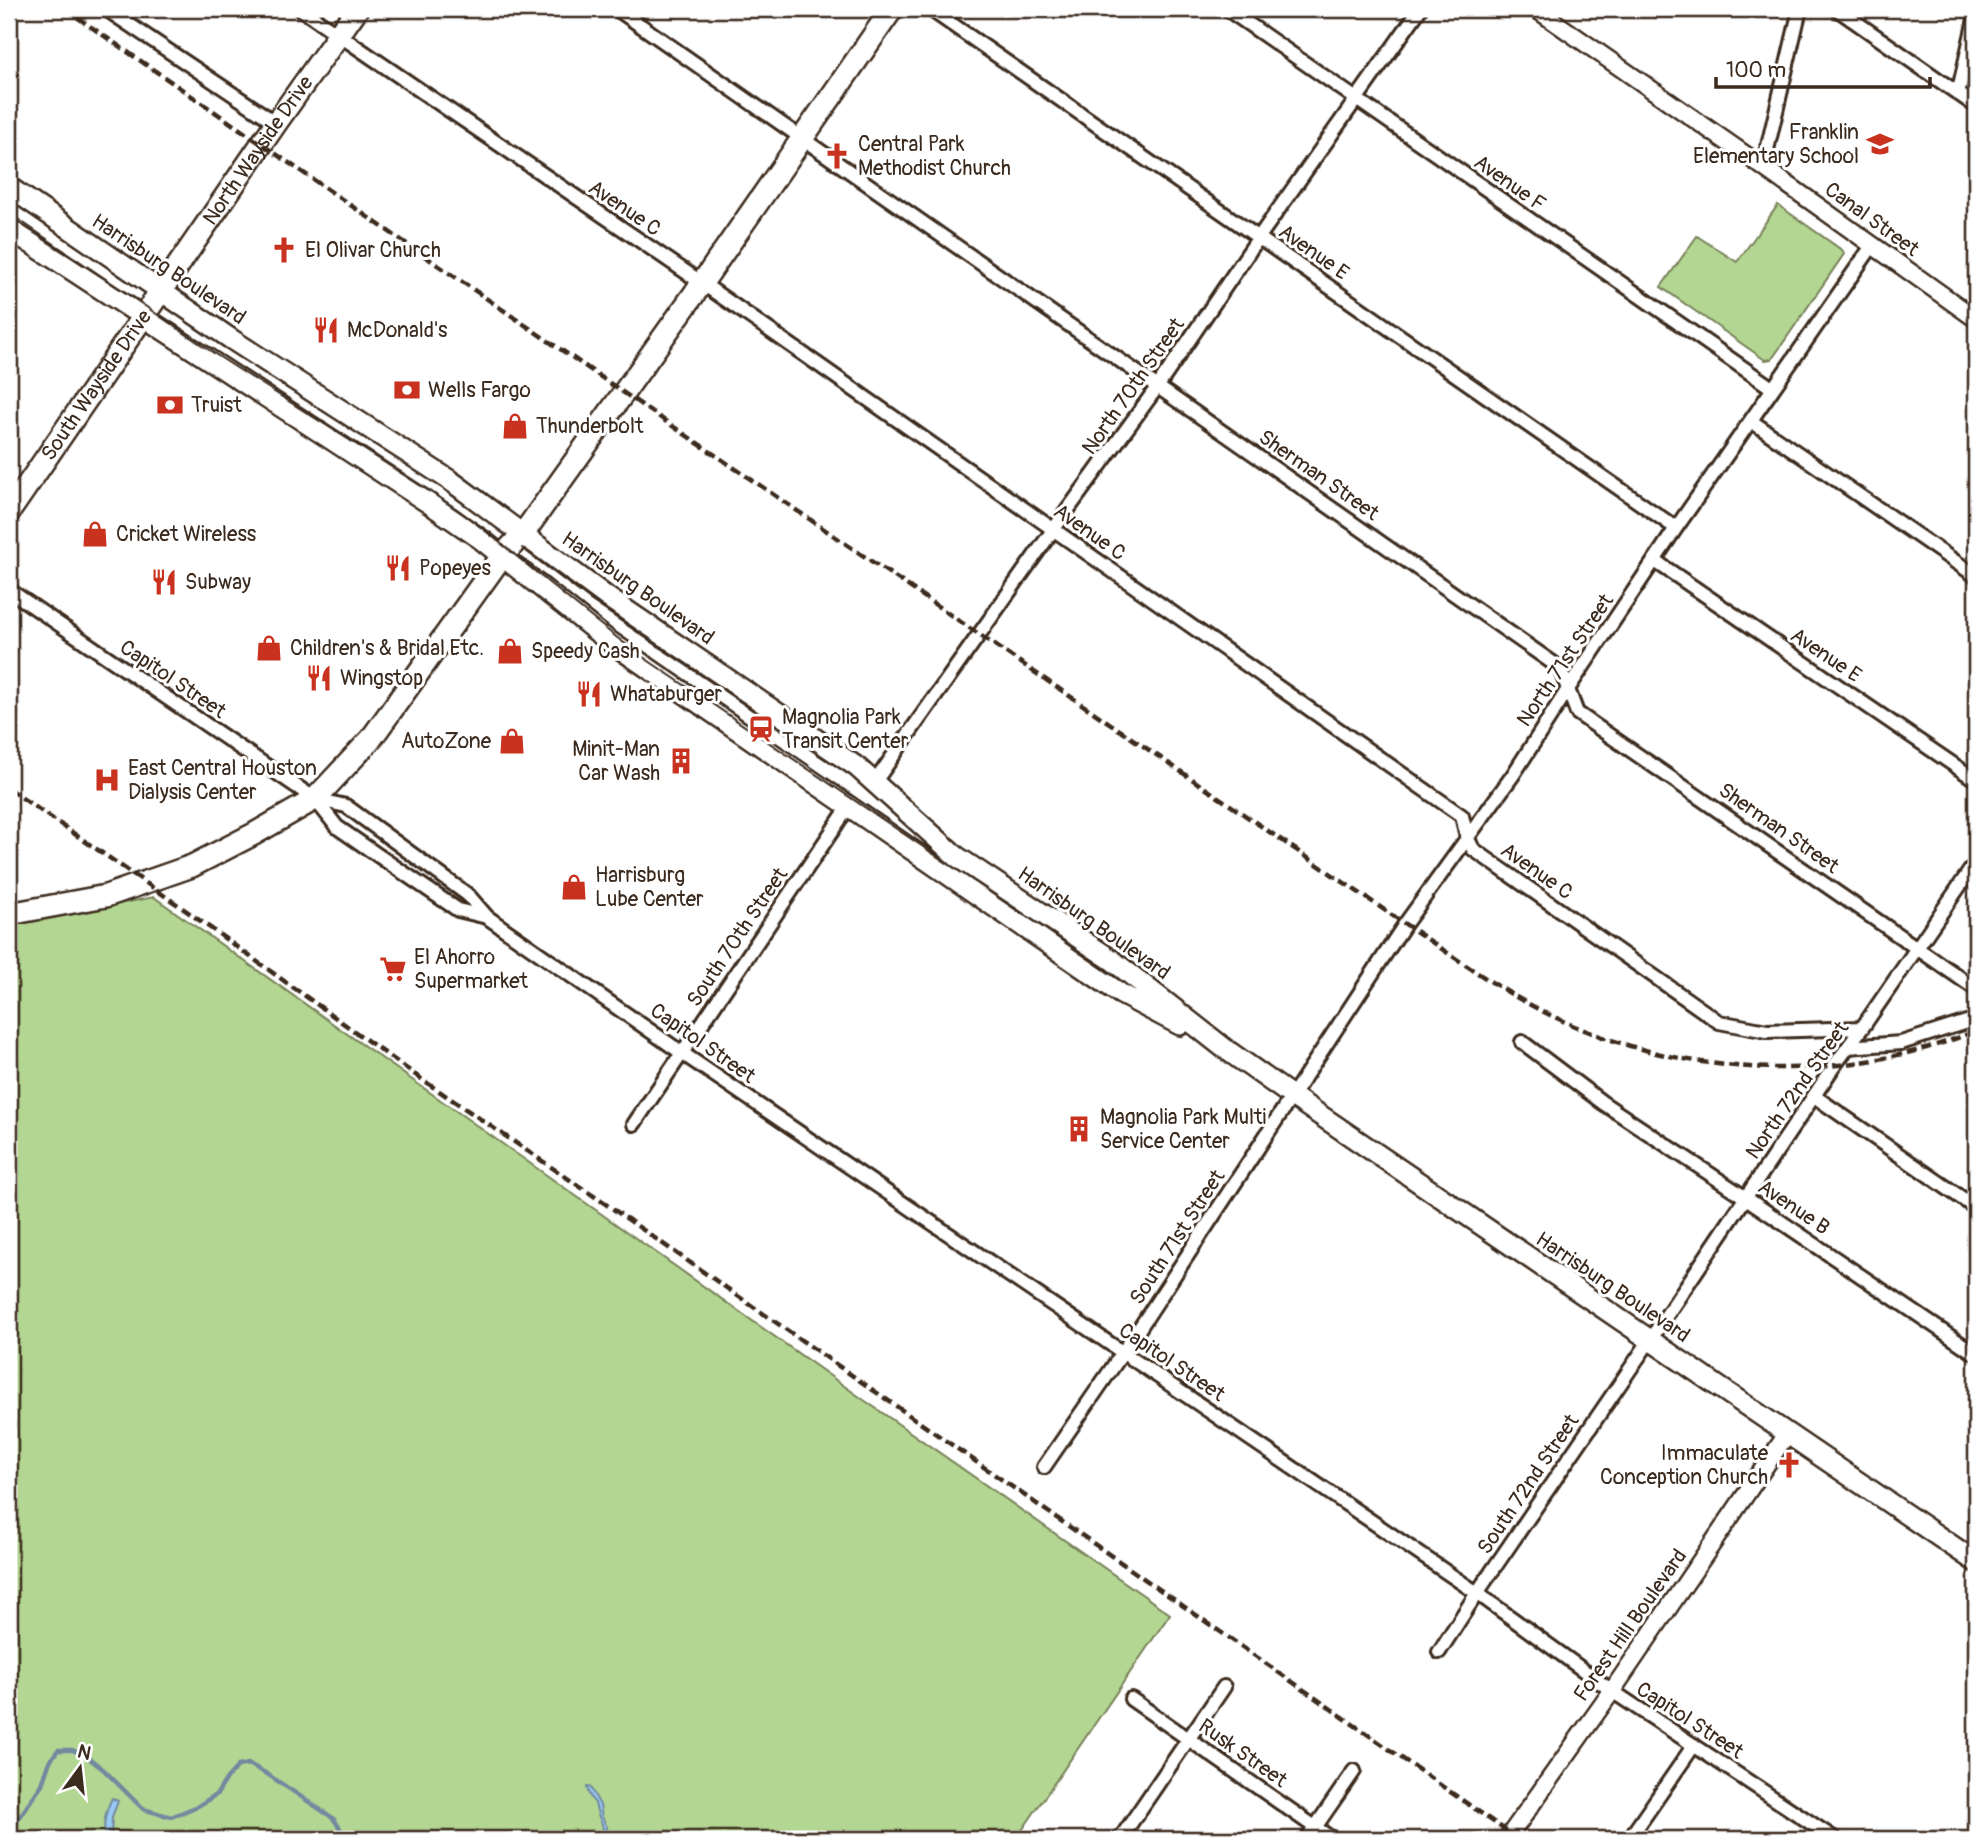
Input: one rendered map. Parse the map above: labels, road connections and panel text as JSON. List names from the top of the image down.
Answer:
{
  "streets": {
    "main road": ["North Wayside Drive", "Harrisburg Boulevard", "South Wayside Drive"],
    "street": [
      "Avenue F",
      "Avenue C",
      "Canal Street",
      "Avenue E",
      "North 70th Street",
      "Sherman Street",
      "North 71st Street",
      "Capitol Street",
      "South 70th Street",
      "North 72nd Street",
      "Avenue B",
      "South 71st Street",
      "South 72nd Street",
      "Forest Hill Boulevard",
      "Rusk Street"
    ]
  },
  "crossings": [
    ["North Wayside Drive", "Avenue C"],
    ["North Wayside Drive", "Harrisburg Boulevard"],
    ["North Wayside Drive", "South Wayside Drive"],
    ["Avenue F", "North 70th Street"],
    ["Avenue F", "North 71st Street"],
    ["Avenue C", "North 70th Street"],
    ["Avenue C", "North 71st Street"],
    ["Avenue C", "North 72nd Street"],
    ["Canal Street", "North 71st Street"],
    ["Avenue E", "North 70th Street"],
    ["Avenue E", "North 71st Street"],
    ["Harrisburg Boulevard", "South Wayside Drive"],
    ["Harrisburg Boulevard", "North 70th Street"],
    ["Harrisburg Boulevard", "North 71st Street"],
    ["Harrisburg Boulevard", "South 70th Street"],
    ["Harrisburg Boulevard", "North 72nd Street"],
    ["Harrisburg Boulevard", "South 71st Street"],
    ["Harrisburg Boulevard", "South 72nd Street"],
    ["Harrisburg Boulevard", "Forest Hill Boulevard"],
    ["North 70th Street", "Sherman Street"],
    ["Sherman Street", "North 71st Street"],
    ["Sherman Street", "North 72nd Street"],
    ["North 71st Street", "South 71st Street"],
    ["Capitol Street", "South 70th Street"],
    ["Capitol Street", "South 71st Street"],
    ["Capitol Street", "South 72nd Street"],
    ["Capitol Street", "Forest Hill Boulevard"],
    ["North 72nd Street", "Avenue B"],
    ["North 72nd Street", "South 72nd Street"]
  ],
  "places": {
    "school or university": ["Franklin Elementary School"],
    "church": ["Central Park Methodist Church", "El Olivar Church", "Immaculate Conception Church"],
    "restaurant": [
      "McDonald's",
      "Popeyes",
      "Subway",
      "Wingstop",
      "Whataburger"
    ],
    "bank": ["Wells Fargo", "Truist"],
    "shop": [
      "Thunderbolt",
      "Cricket Wireless",
      "Children's & Bridal Etc.",
      "Speedy Cash",
      "AutoZone",
      "Harrisburg Lube Center"
    ],
    "station": ["Magnolia Park Transit Center"],
    "building": ["Minit-Man Car Wash", "Magnolia Park Multi Service Center"],
    "hospital": ["East Central Houston Dialysis Center"],
    "supermarket": ["El Ahorro Supermarket"]
  },
  "scale_bar": "100 m",
  "north": "top"
}
